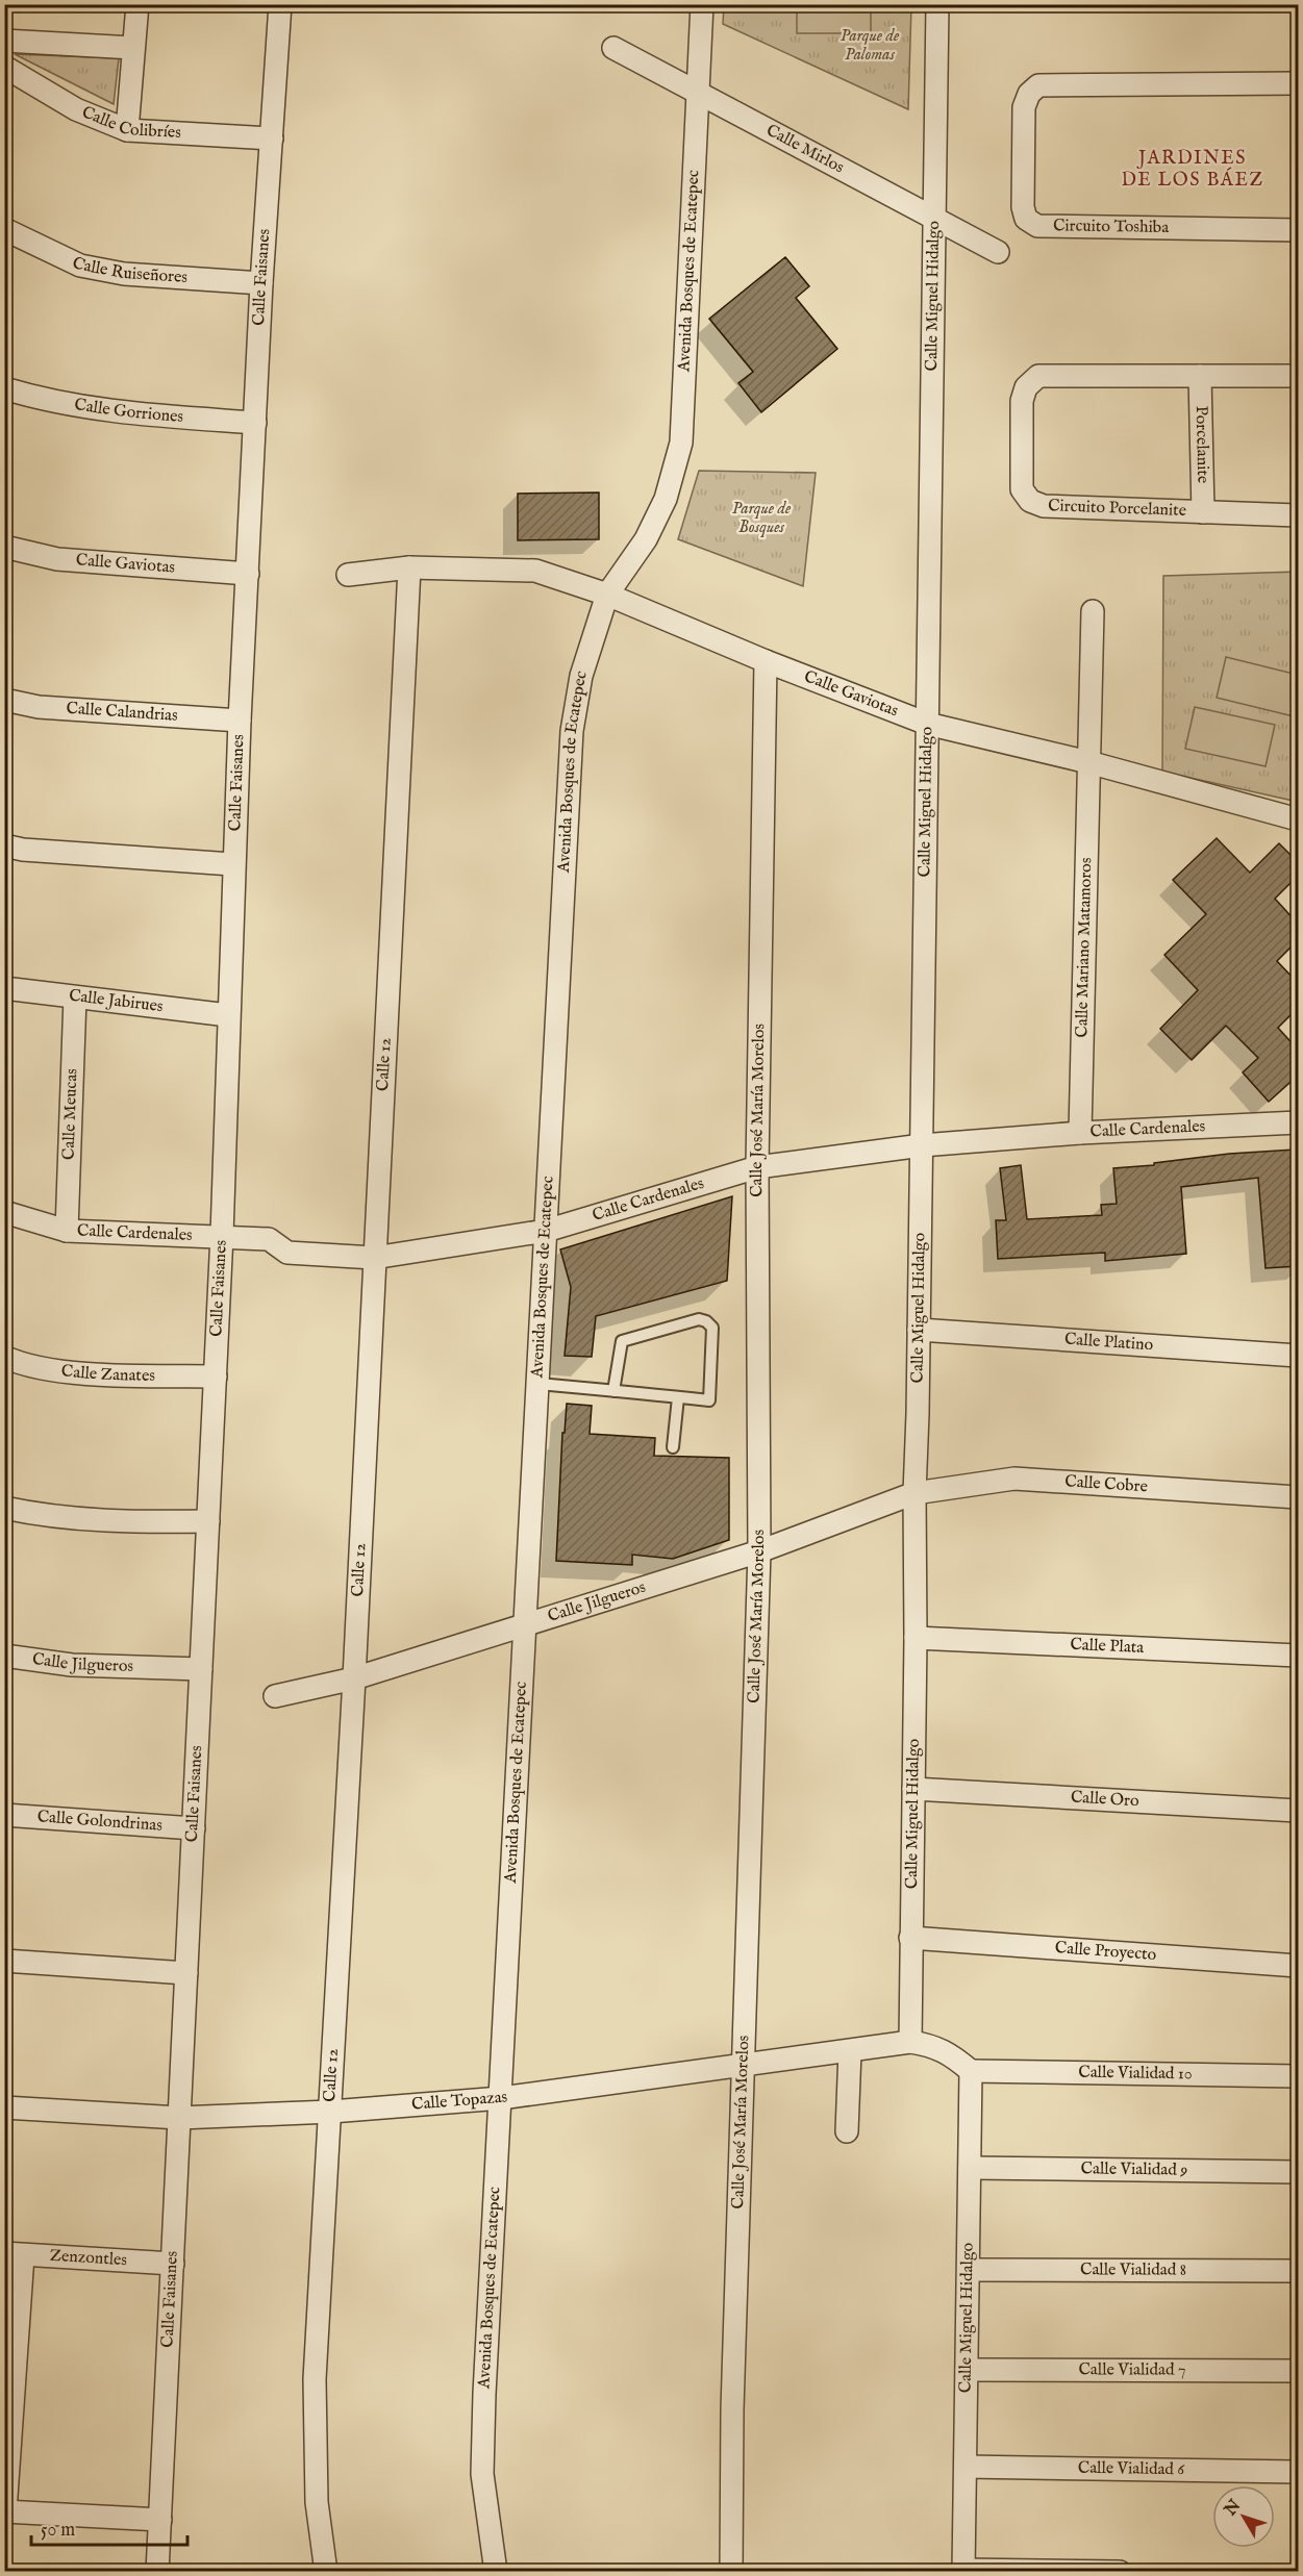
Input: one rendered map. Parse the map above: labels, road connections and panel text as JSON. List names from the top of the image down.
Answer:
{
  "streets": {
    "street": [
      "Calle Colibríes",
      "Calle Mirlos",
      "Circuito Toshiba",
      "Calle Ruiseñores",
      "Avenida Bosques de Ecatepec",
      "Calle Faisanes",
      "Calle Miguel Hidalgo",
      "Calle Gorriones",
      "Porcelanite",
      "Circuito Porcelanite",
      "Calle Gaviotas",
      "Calle Calandrias",
      "Calle Mariano Matamoros",
      "Calle Jabirues",
      "Calle 12",
      "Calle José María Morelos",
      "Calle Meucas",
      "Calle Cardenales",
      "Calle Platino",
      "Calle Zanates",
      "Calle Cobre",
      "Calle Jilgueros",
      "Calle Plata",
      "Calle Oro",
      "Calle Golondrinas",
      "Calle Proyecto",
      "Calle Vialidad 10",
      "Calle Topazas",
      "Calle Vialidad 9",
      "Zenzontles",
      "Calle Vialidad 8",
      "Calle Vialidad 7",
      "Calle Vialidad 6"
    ]
  },
  "crossings": [
    ["Calle Colibríes", "Calle Faisanes"],
    ["Calle Mirlos", "Avenida Bosques de Ecatepec"],
    ["Calle Mirlos", "Calle Miguel Hidalgo"],
    ["Calle Ruiseñores", "Calle Faisanes"],
    ["Avenida Bosques de Ecatepec", "Calle Gaviotas"],
    ["Avenida Bosques de Ecatepec", "Calle Cardenales"],
    ["Avenida Bosques de Ecatepec", "Calle Jilgueros"],
    ["Avenida Bosques de Ecatepec", "Calle Topazas"],
    ["Calle Faisanes", "Calle Gorriones"],
    ["Calle Faisanes", "Calle Gaviotas"],
    ["Calle Faisanes", "Calle Calandrias"],
    ["Calle Faisanes", "Calle Jabirues"],
    ["Calle Faisanes", "Calle Cardenales"],
    ["Calle Faisanes", "Calle Zanates"],
    ["Calle Faisanes", "Calle Jilgueros"],
    ["Calle Faisanes", "Calle Golondrinas"],
    ["Calle Faisanes", "Calle Topazas"],
    ["Calle Faisanes", "Zenzontles"],
    ["Calle Miguel Hidalgo", "Calle Gaviotas"],
    ["Calle Miguel Hidalgo", "Calle Cardenales"],
    ["Calle Miguel Hidalgo", "Calle Platino"],
    ["Calle Miguel Hidalgo", "Calle Cobre"],
    ["Calle Miguel Hidalgo", "Calle Jilgueros"],
    ["Calle Miguel Hidalgo", "Calle Plata"],
    ["Calle Miguel Hidalgo", "Calle Oro"],
    ["Calle Miguel Hidalgo", "Calle Proyecto"],
    ["Calle Miguel Hidalgo", "Calle Vialidad 10"],
    ["Calle Miguel Hidalgo", "Calle Topazas"],
    ["Calle Miguel Hidalgo", "Calle Vialidad 9"],
    ["Calle Miguel Hidalgo", "Calle Vialidad 8"],
    ["Calle Miguel Hidalgo", "Calle Vialidad 7"],
    ["Calle Miguel Hidalgo", "Calle Vialidad 6"],
    ["Porcelanite", "Circuito Porcelanite"],
    ["Calle Gaviotas", "Calle Mariano Matamoros"],
    ["Calle Gaviotas", "Calle 12"],
    ["Calle Gaviotas", "Calle José María Morelos"],
    ["Calle Mariano Matamoros", "Calle Cardenales"],
    ["Calle Jabirues", "Calle Meucas"],
    ["Calle 12", "Calle Cardenales"],
    ["Calle 12", "Calle Jilgueros"],
    ["Calle 12", "Calle Topazas"],
    ["Calle José María Morelos", "Calle Cardenales"],
    ["Calle José María Morelos", "Calle Jilgueros"],
    ["Calle José María Morelos", "Calle Topazas"],
    ["Calle Meucas", "Calle Cardenales"],
    ["Calle Cobre", "Calle Jilgueros"]
  ],
  "districts": ["JARDINES DE LOS BÁEZ"],
  "parks": ["Parque de Palomas", "Parque de Bosques"],
  "scale_bar": "50 m",
  "north": "top left"
}
